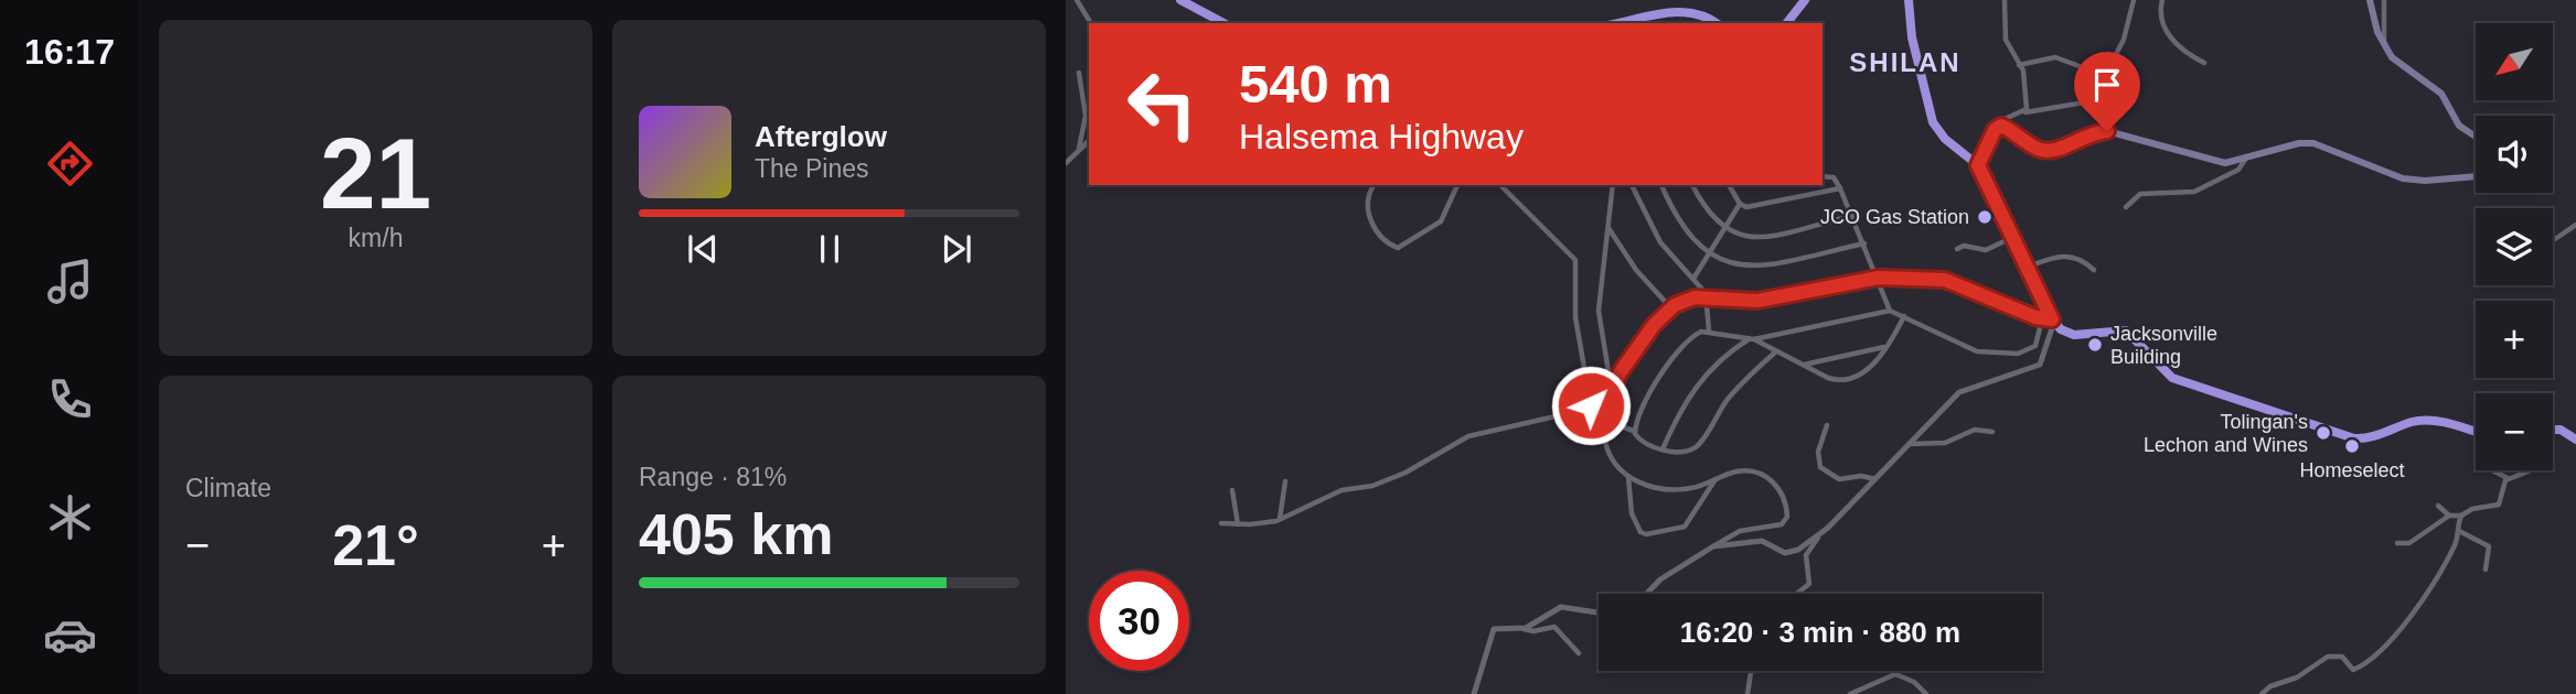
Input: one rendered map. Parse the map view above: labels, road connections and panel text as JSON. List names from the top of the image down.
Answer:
{
  "districts": ["SHILAN"],
  "places": [
    "JCO Gas Station",
    "Jacksonville Building",
    "Tolingan's Lechon and Wines",
    "Homeselect"
  ],
  "north": "bottom left",
  "page": {
    "tabs": "16:17",
    "tile": [
      ["21", "km/h"],
      "Climate",
      ["Range · 81%", "405 km"]
    ],
    "map_buttons": ["+", "−"],
    "turn": ["540 m", "Halsema Highway"],
    "song": ["Afterglow", "The Pines"],
    "heat": ["−", "21°", "+"],
    "limit": "30",
    "trip": "16:20 · 3 min · 880 m"
  }
}
